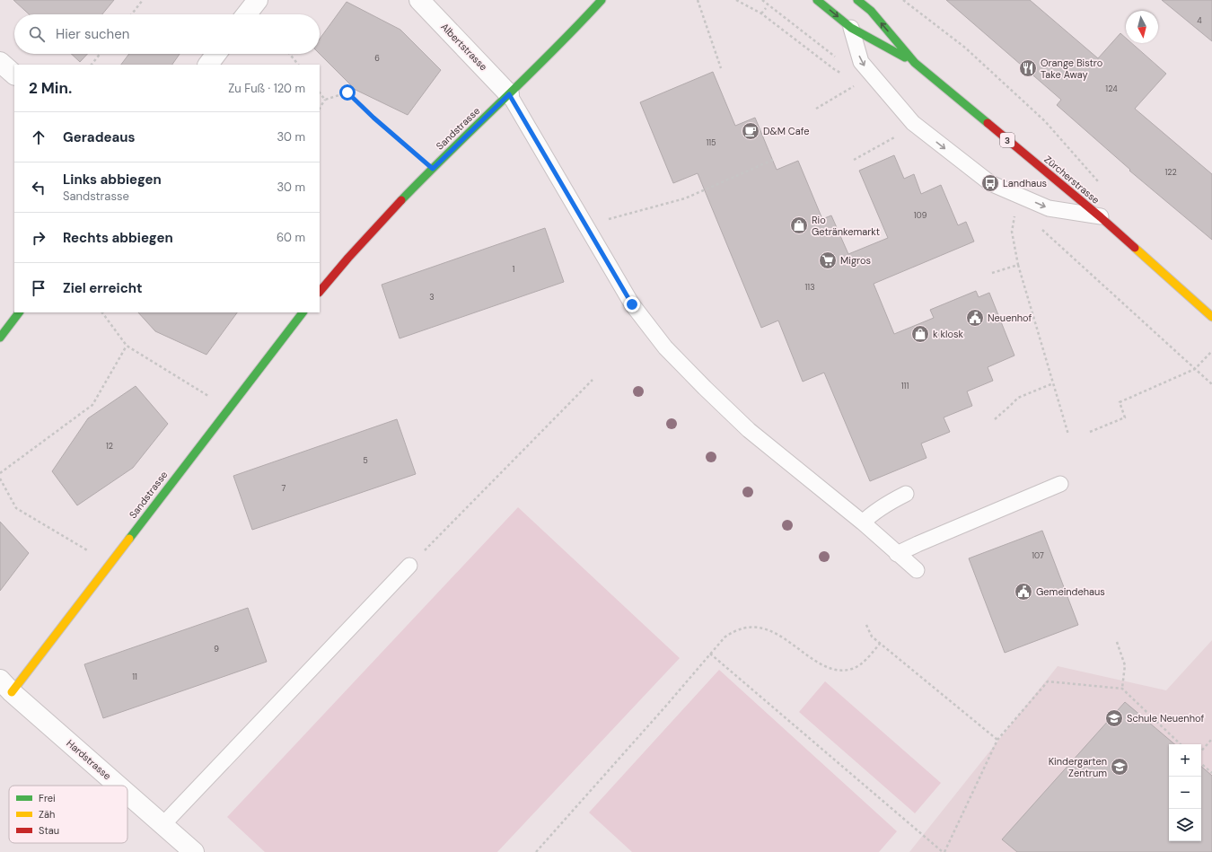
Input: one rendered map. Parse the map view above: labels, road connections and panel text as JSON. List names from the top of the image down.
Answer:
{
  "streets": {
    "street": [
      "Albertstrasse",
      "Sandstrasse",
      "3",
      "Zürcherstrasse",
      "Hardstrasse"
    ]
  },
  "crossings": [
    ["Albertstrasse", "Sandstrasse"],
    ["Sandstrasse", "Hardstrasse"]
  ],
  "places": {
    "restaurant": ["Orange Bistro Take Away"],
    "cafe": ["D&M Cafe"],
    "bus stop": ["Landhaus"],
    "shop": ["Rio Getränkemarkt", "k klosk"],
    "supermarket": ["Migros"],
    "public building": ["Neuenhof", "Gemeindehaus"],
    "school or university": ["Schule Neuenhof", "Kindergarten Zentrum"]
  },
  "house_numbers": [
    "4",
    "6",
    "124",
    "115",
    "122",
    "109",
    "1",
    "113",
    "3",
    "111",
    "12",
    "5",
    "7",
    "107",
    "9",
    "11"
  ],
  "legend": ["Frei", "Zäh", "Stau"],
  "north": "bottom",
  "page": {
    "search": "Hier suchen",
    "heading": ["2 Min.", "Zu Fuß · 120 m"],
    "list": [
      ["Geradeaus", "30 m"],
      ["Links abbiegen", "Sandstrasse", "30 m"],
      ["Rechts abbiegen", "60 m"],
      "Ziel erreicht"
    ],
    "map_buttons": ["+", "−"]
  }
}
